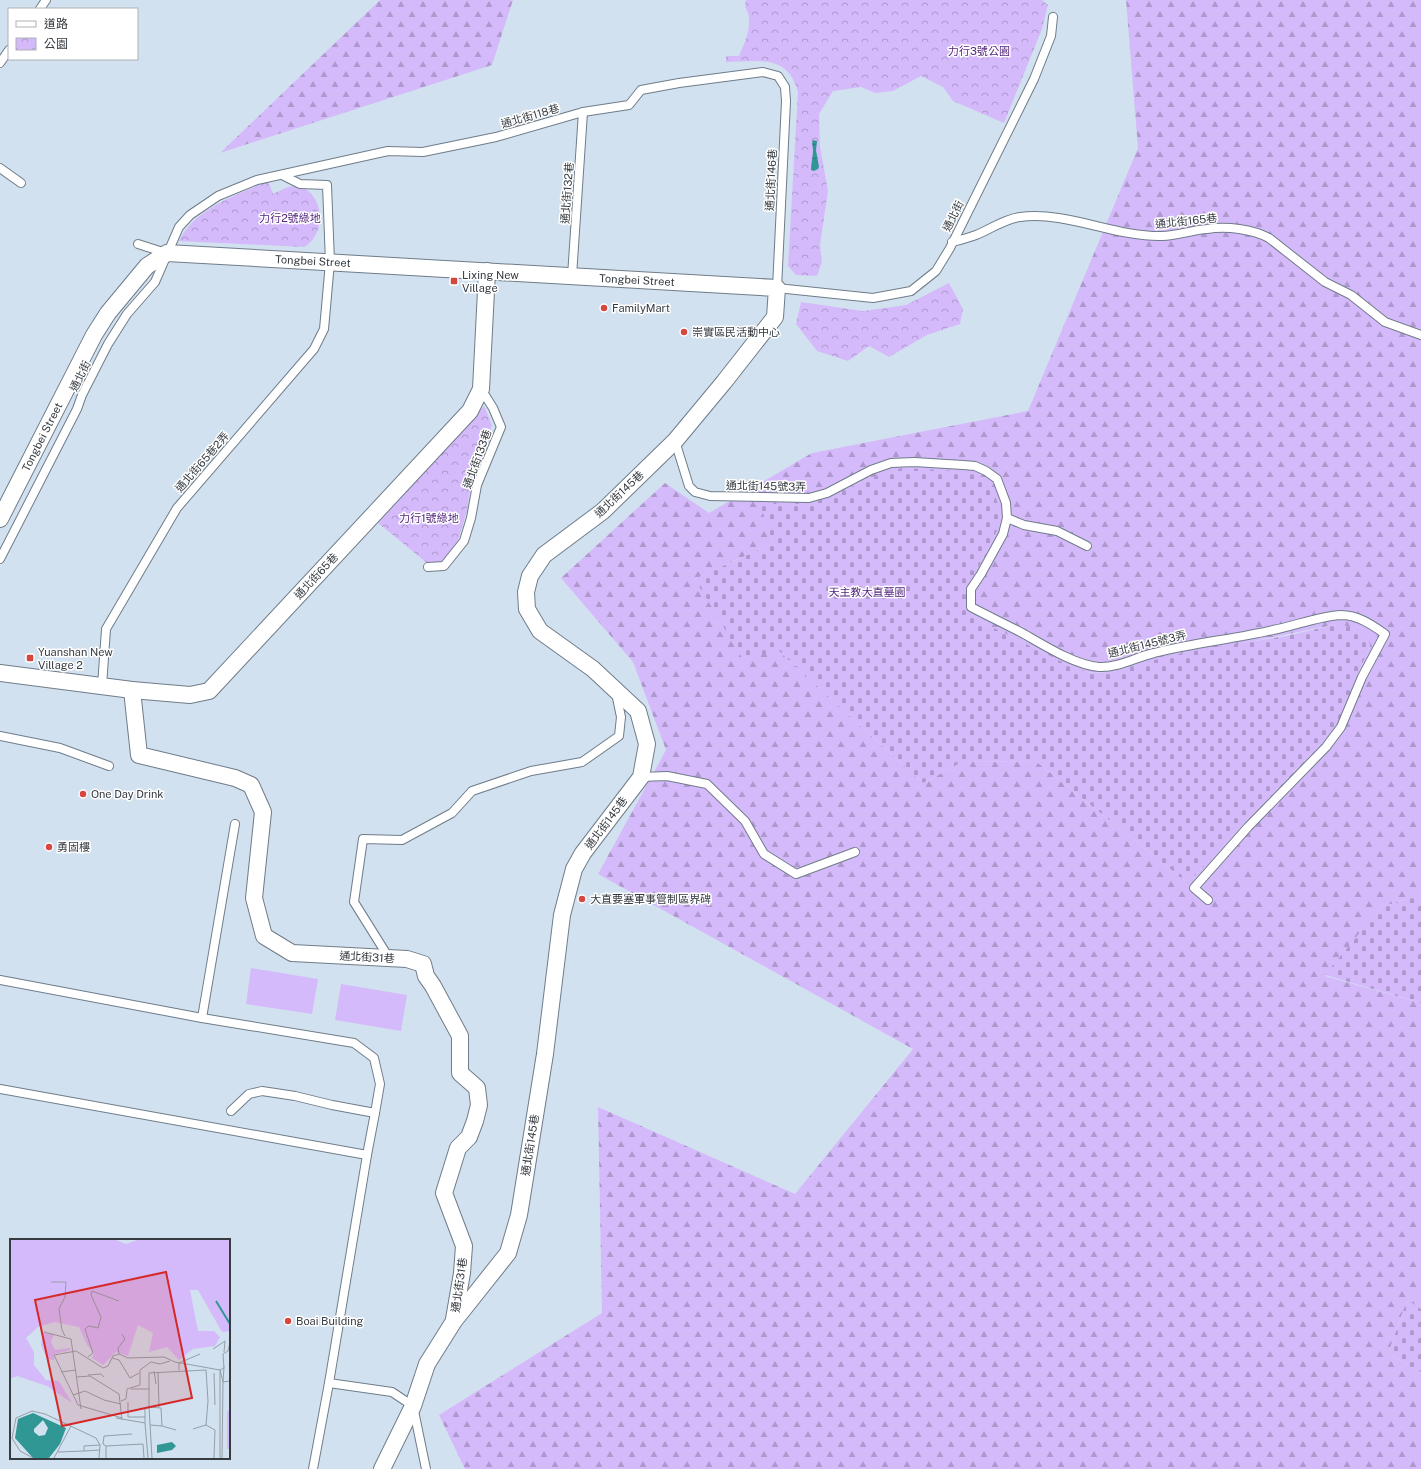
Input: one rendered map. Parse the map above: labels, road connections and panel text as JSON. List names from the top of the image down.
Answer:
{
  "streets": {
    "street": [
      "Tongbei Street",
      "通北街145巷",
      "通北街65巷",
      "通北街31巷"
    ],
    "lane": [
      "通北街118巷",
      "通北街146巷",
      "通北街132巷",
      "通北街",
      "通北街165巷",
      "通北街133巷",
      "通北街65巷2弄",
      "通北街145號3弄"
    ]
  },
  "crossings": [
    ["通北街118巷", "通北街146巷"],
    ["通北街118巷", "通北街132巷"],
    ["通北街118巷", "通北街"],
    ["通北街118巷", "Tongbei Street"],
    ["通北街146巷", "通北街"],
    ["通北街146巷", "Tongbei Street"],
    ["通北街146巷", "通北街145巷"],
    ["通北街132巷", "Tongbei Street"],
    ["通北街", "通北街165巷"],
    ["通北街", "Tongbei Street"],
    ["通北街", "通北街145巷"],
    ["Tongbei Street", "通北街65巷2弄"],
    ["Tongbei Street", "通北街145巷"],
    ["Tongbei Street", "通北街65巷"],
    ["通北街133巷", "通北街65巷"],
    ["通北街65巷2弄", "通北街65巷"],
    ["通北街145號3弄", "通北街145巷"],
    ["通北街145巷", "通北街31巷"],
    ["通北街65巷", "通北街31巷"]
  ],
  "parks": [
    "力行3號公園",
    "力行2號綠地",
    "力行1號綠地",
    "天主教大直墓園"
  ],
  "places": {
    "transit": ["Lixing New Village", "Yuanshan New Village 2"],
    "other": [
      "FamilyMart",
      "崇實區民活動中心",
      "One Day Drink",
      "勇固樓",
      "大直要塞軍事管制區界碑",
      "Boai Building"
    ]
  },
  "legend": ["道路", "公園"]
}
